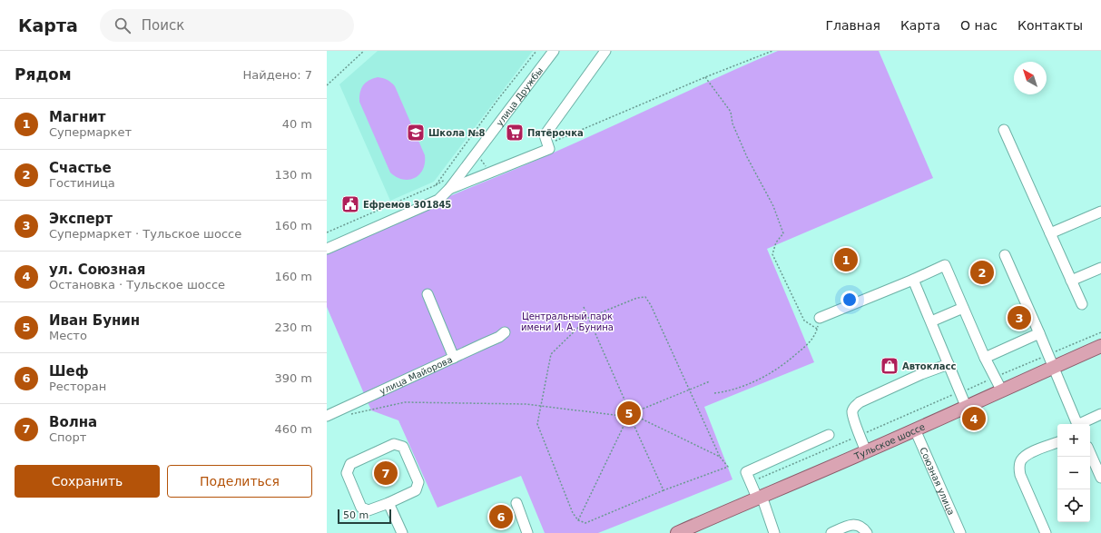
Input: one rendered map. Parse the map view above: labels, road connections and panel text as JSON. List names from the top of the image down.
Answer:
{
  "streets": {
    "main road": ["Тульское шоссе"],
    "street": ["улица Дружбы", "улица Майорова", "Союзная улица"]
  },
  "crossings": [
    ["Тульское шоссе", "Союзная улица"]
  ],
  "parks": ["Центральный парк имени И. А. Бунина"],
  "places": {
    "school or university": ["Школа №8"],
    "supermarket": ["Пятёрочка"],
    "public building": ["Ефремов 301845"],
    "shop": ["Автокласс"]
  },
  "scale_bar": "50 m",
  "north": "top left",
  "page": {
    "header": "Карта",
    "search": "Поиск",
    "nav": [
      "Главная",
      "Карта",
      "О нас",
      "Контакты"
    ],
    "heading": ["Рядом", "Найдено: 7"],
    "list": [
      {
        "mark": "1",
        "name": "Магнит",
        "note": "Супермаркет",
        "value": "40 m"
      },
      {
        "mark": "2",
        "name": "Счастье",
        "note": "Гостиница",
        "value": "130 m"
      },
      {
        "mark": "3",
        "name": "Эксперт",
        "note": "Супермаркет · Тульское шоссе",
        "value": "160 m"
      },
      {
        "mark": "4",
        "name": "ул. Союзная",
        "note": "Остановка · Тульское шоссе",
        "value": "160 m"
      },
      {
        "mark": "5",
        "name": "Иван Бунин",
        "note": "Место",
        "value": "230 m"
      },
      {
        "mark": "6",
        "name": "Шеф",
        "note": "Ресторан",
        "value": "390 m"
      },
      {
        "mark": "7",
        "name": "Волна",
        "note": "Спорт",
        "value": "460 m"
      }
    ],
    "pins": [
      "1",
      "2",
      "3",
      "5",
      "4",
      "7",
      "6"
    ],
    "map_buttons": ["+", "−"],
    "buttons": ["Сохранить", "Поделиться"],
    "scale": "50 m"
  }
}
